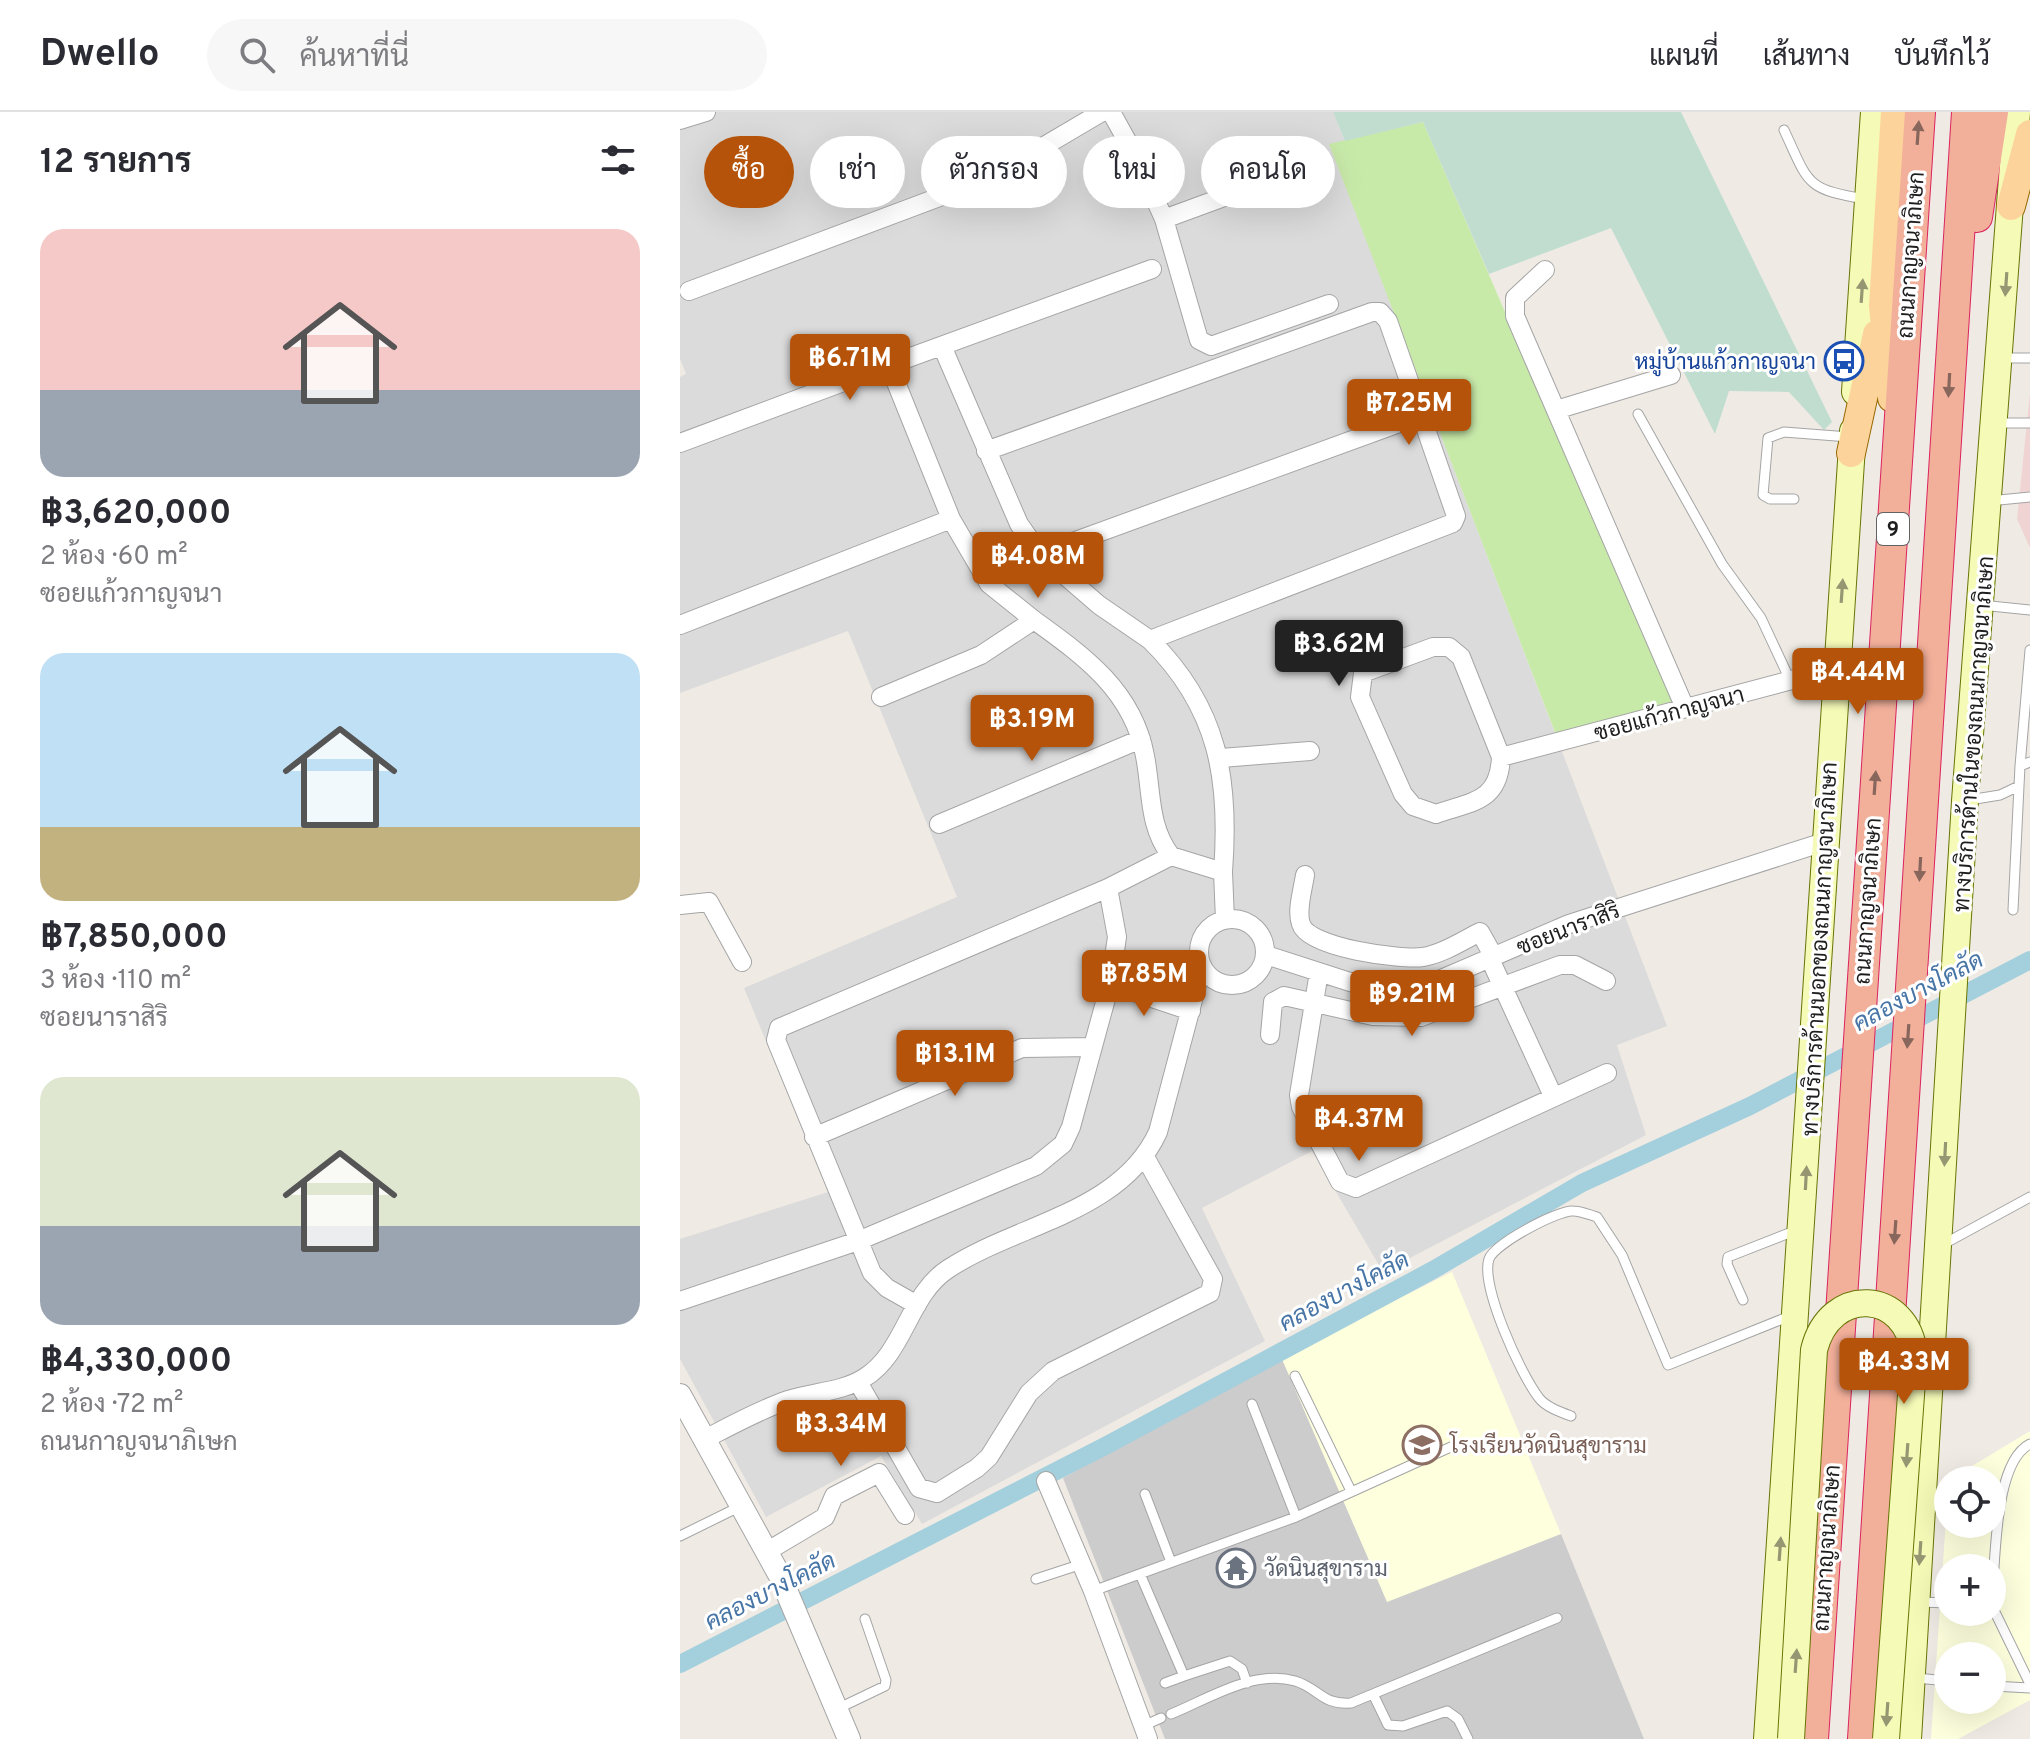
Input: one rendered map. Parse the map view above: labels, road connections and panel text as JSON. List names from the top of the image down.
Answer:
{
  "streets": {
    "highway": ["ถนนกาญจนาภิเษก", "9"],
    "main road": ["ทางบริการด้านในของถนนกาญจนาภิเษก", "ทางบริการด้านนอกของถนนกาญจนาภิเษก"],
    "street": ["ซอยแก้วกาญจนา", "ซอยนาราสิริ"]
  },
  "crossings": [
    ["ซอยแก้วกาญจนา", "ทางบริการด้านนอกของถนนกาญจนาภิเษก"],
    ["ซอยนาราสิริ", "ทางบริการด้านนอกของถนนกาญจนาภิเษก"]
  ],
  "one_way": ["ทางบริการด้านในของถนนกาญจนาภิเษก"],
  "water": ["คลองบางโคลัด"],
  "places": {
    "bus stop": ["หมู่บ้านแก้วกาญจนา"],
    "school or university": ["โรงเรียนวัดนินสุขาราม"],
    "temple": ["วัดนินสุขาราม"]
  },
  "page": {
    "header": "Dwello",
    "search": "ค้นหาที่นี่",
    "nav": ["แผนที่", "เส้นทาง", "บันทึกไว้"],
    "heading": "12 รายการ",
    "chip": [
      "ซื้อ",
      "เช่า",
      "ตัวกรอง",
      "ใหม่",
      "คอนโด"
    ],
    "list": [
      {
        "name": "฿3,620,000",
        "note": "2 ห้อง · 60 m² · ซอยแก้วกาญจนา"
      },
      {
        "name": "฿7,850,000",
        "note": "3 ห้อง · 110 m² · ซอยนาราสิริ"
      },
      {
        "name": "฿4,330,000",
        "note": "2 ห้อง · 72 m² · ถนนกาญจนาภิเษก"
      }
    ],
    "price": [
      "฿6.71M",
      "฿7.25M",
      "฿4.08M",
      "฿3.62M",
      "฿4.44M",
      "฿3.19M",
      "฿7.85M",
      "฿9.21M",
      "฿13.1M",
      "฿4.37M",
      "฿4.33M",
      "฿3.34M"
    ],
    "map_buttons": ["+", "−"]
  }
}
